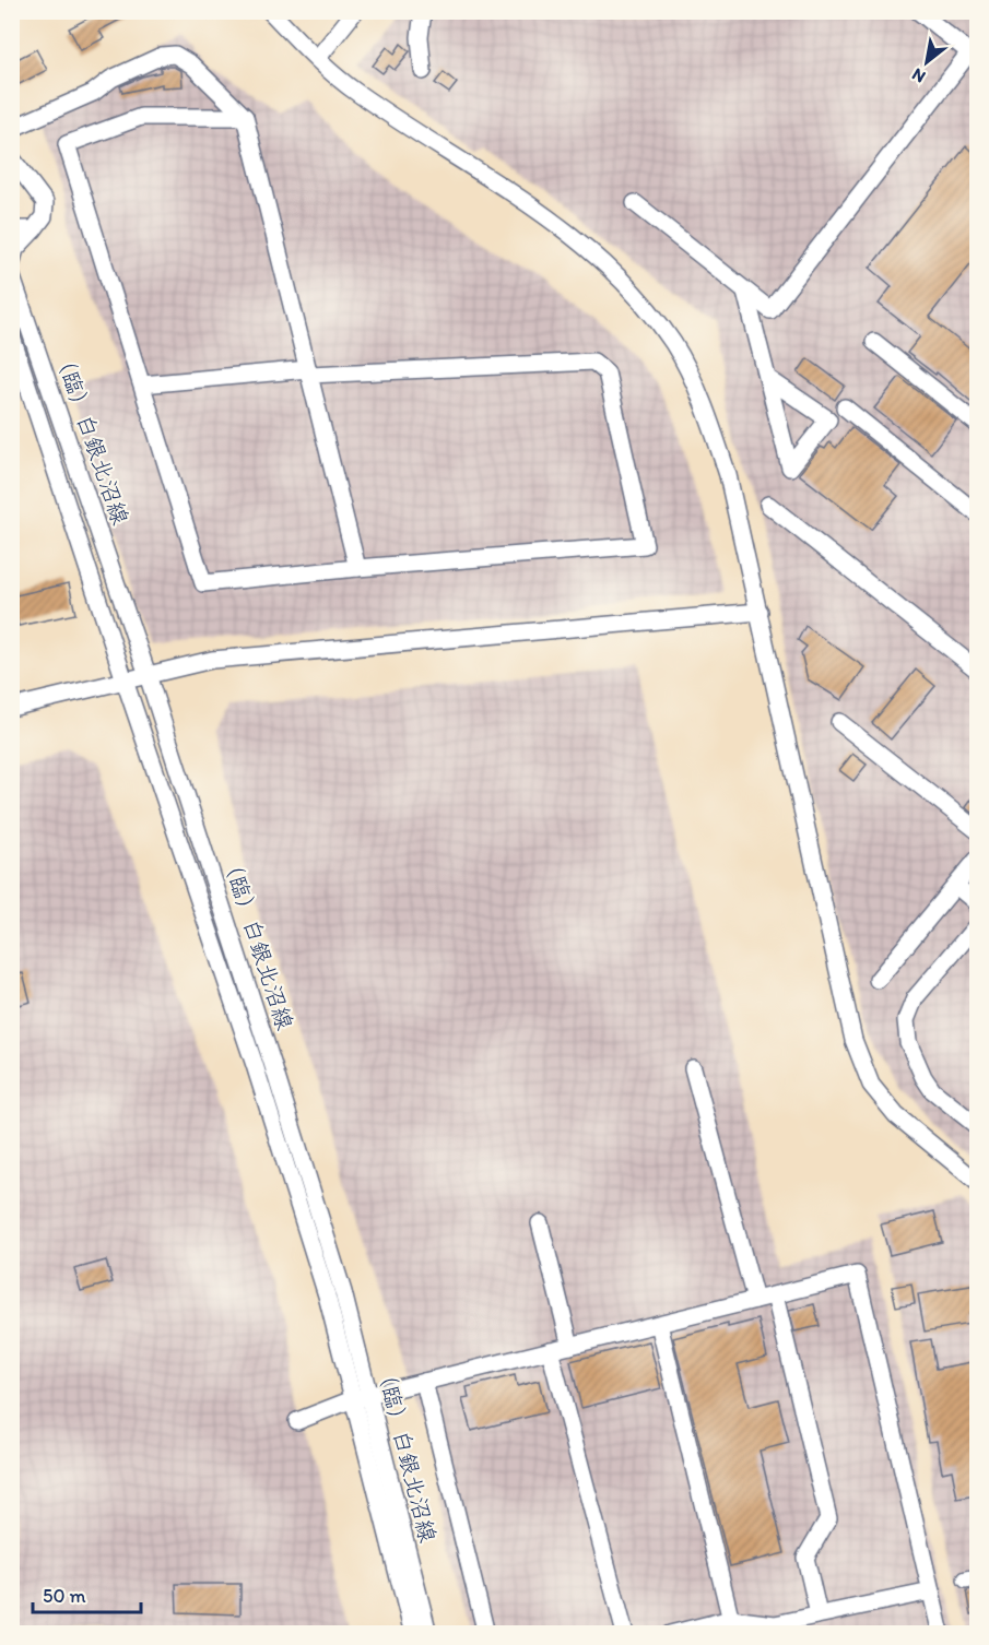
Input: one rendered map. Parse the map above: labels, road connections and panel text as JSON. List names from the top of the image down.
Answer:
{
  "streets": {
    "street": ["（臨）白銀北沼線"]
  },
  "scale_bar": "50 m",
  "north": "bottom left"
}
